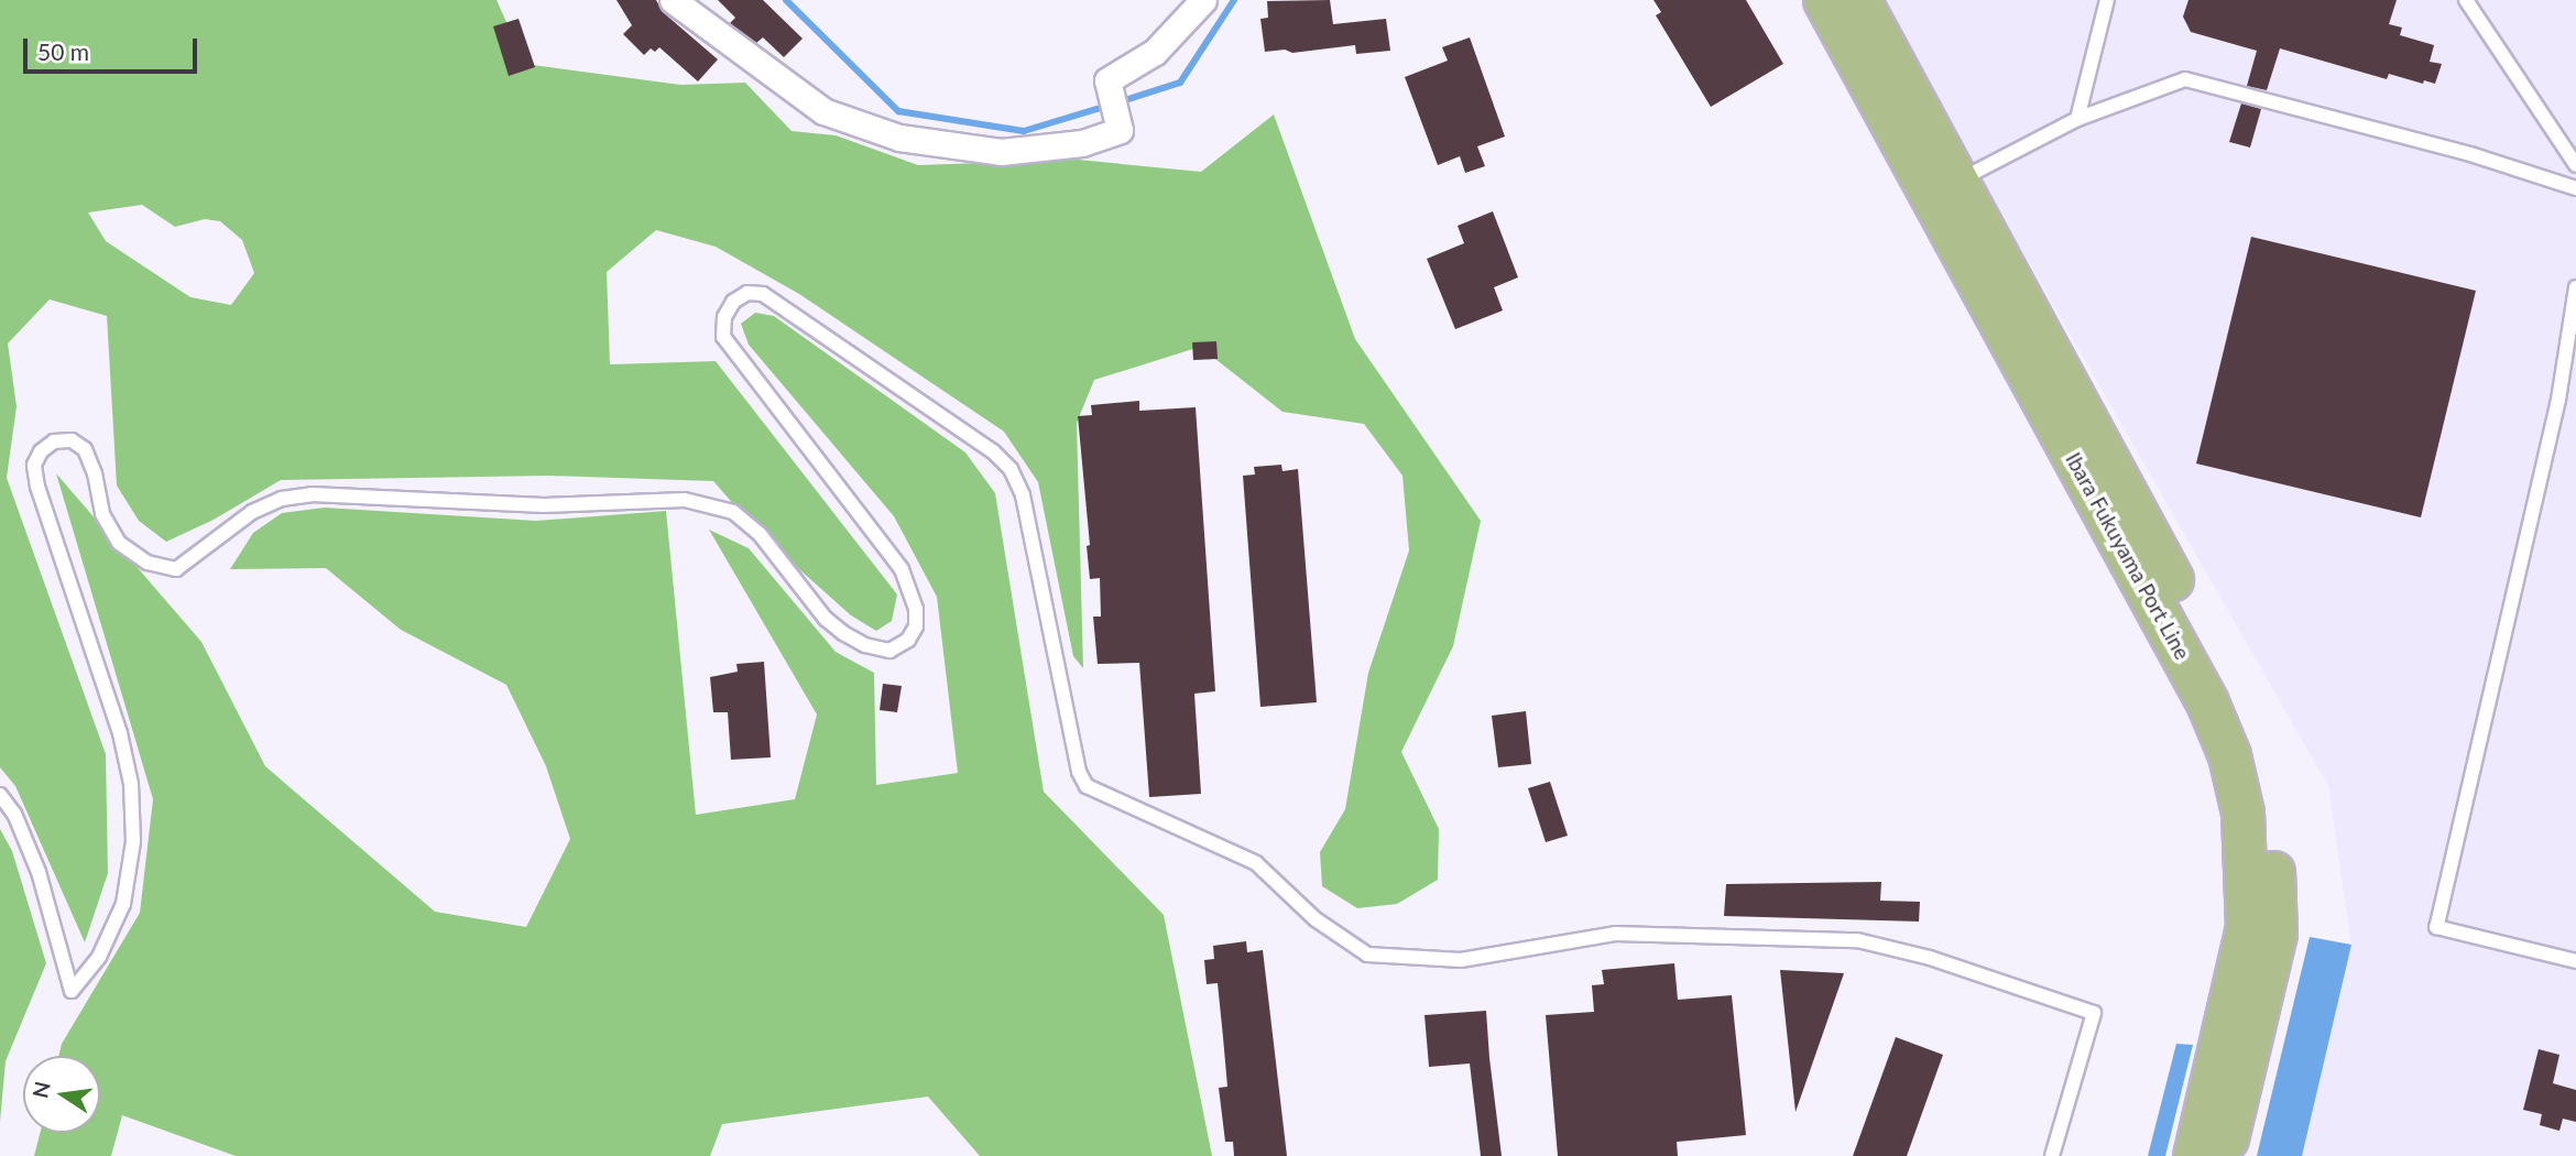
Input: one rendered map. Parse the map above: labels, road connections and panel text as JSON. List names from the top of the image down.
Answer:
{
  "streets": {
    "main road": ["Ibara Fukuyama Port Line"]
  },
  "scale_bar": "50 m",
  "north": "left"
}
